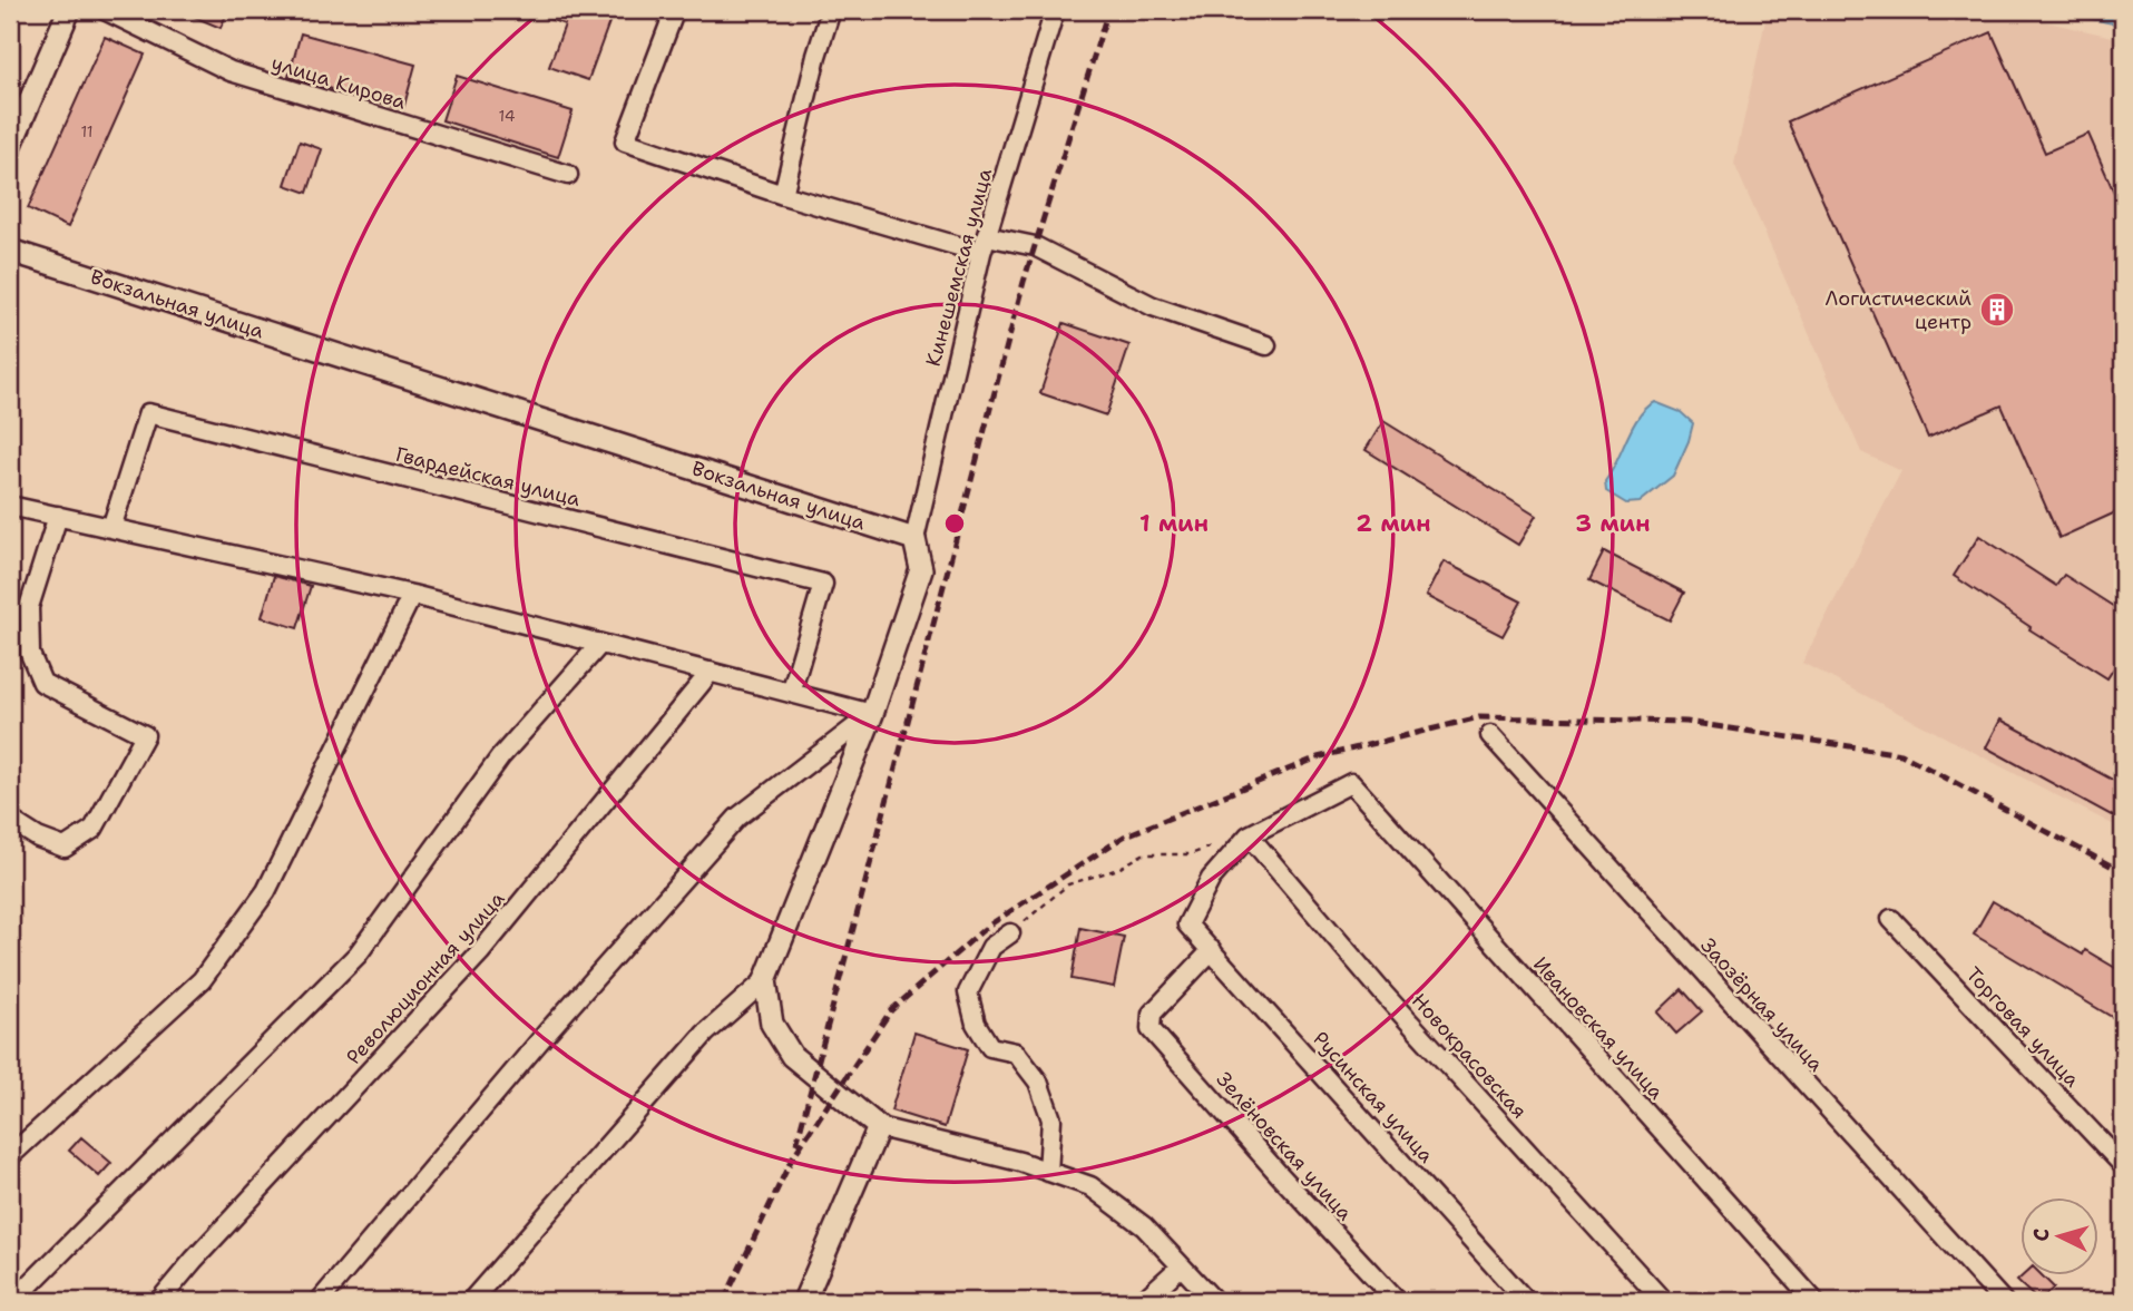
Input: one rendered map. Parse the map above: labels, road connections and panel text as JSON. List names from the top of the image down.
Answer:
{
  "streets": {
    "main road": ["Вокзальная улица"],
    "street": [
      "улица Кирова",
      "Кинешемская улица",
      "Гвардейская улица",
      "Революционная улица",
      "Заозёрная улица",
      "Торговая улица",
      "Ивановская улица",
      "Новокрасовская",
      "Русинская улица",
      "Зелёновская улица"
    ]
  },
  "crossings": [
    ["Кинешемская улица", "Вокзальная улица"],
    ["Ивановская улица", "Новокрасовская"],
    ["Ивановская улица", "Русинская улица"],
    ["Новокрасовская", "Русинская улица"],
    ["Русинская улица", "Зелёновская улица"]
  ],
  "places": {
    "building": ["Логистический центр"]
  },
  "house_numbers": ["14", "11"],
  "north": "left",
  "rings": ["1 мин", "2 мин", "3 мин"]
}
